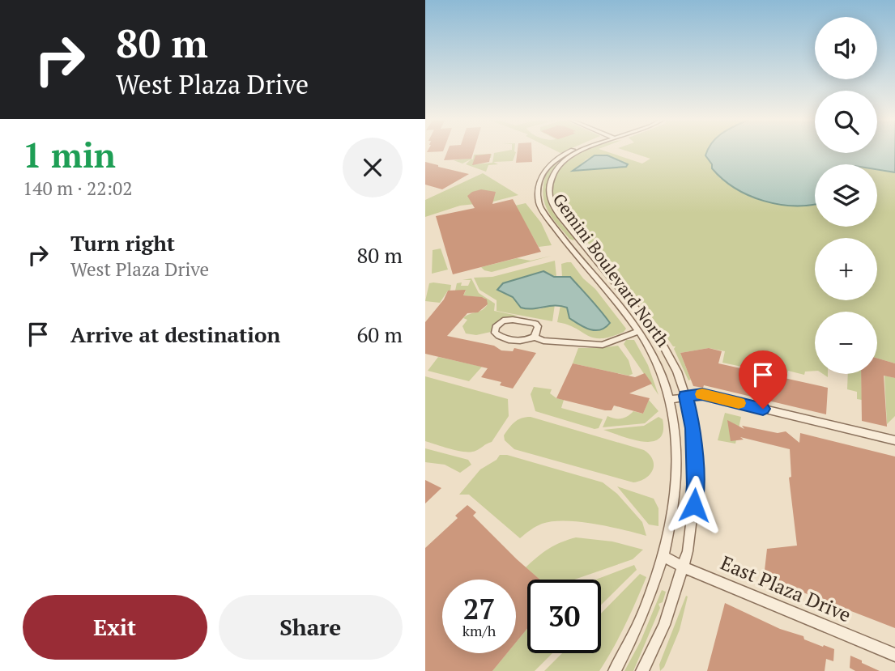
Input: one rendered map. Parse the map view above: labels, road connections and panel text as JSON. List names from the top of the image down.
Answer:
{
  "streets": {
    "street": ["Gemini Boulevard North", "East Plaza Drive"]
  },
  "crossings": [
    ["Gemini Boulevard North", "East Plaza Drive"]
  ],
  "page": {
    "turn": ["80 m", "West Plaza Drive"],
    "map_buttons": ["+", "−"],
    "heading": ["1 min", "140 m · 22:02"],
    "list": [
      {
        "name": "Turn right",
        "note": "West Plaza Drive",
        "value": "80 m"
      },
      {
        "name": "Arrive at destination",
        "value": "60 m"
      }
    ],
    "speed": "27 km/h",
    "limit": "30",
    "buttons": ["Exit", "Share"]
  }
}
